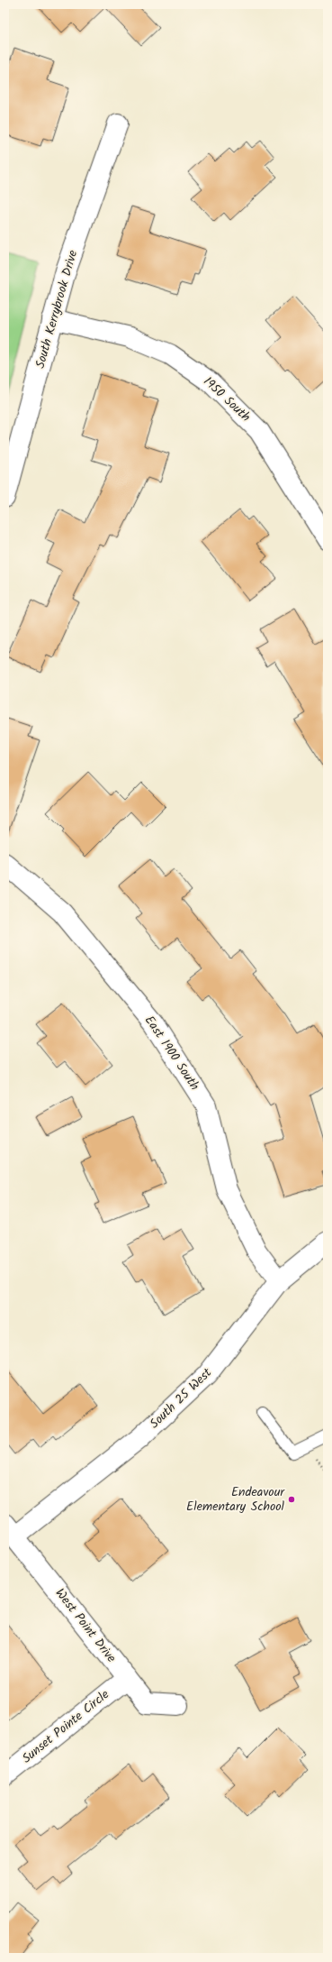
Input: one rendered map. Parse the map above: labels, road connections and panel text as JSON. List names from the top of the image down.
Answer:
{
  "streets": {
    "street": [
      "South Kerrybrook Drive",
      "1950 South",
      "East 1900 South",
      "South 25 West",
      "West Point Drive",
      "Sunset Pointe Circle"
    ]
  },
  "crossings": [
    ["South Kerrybrook Drive", "1950 South"],
    ["East 1900 South", "South 25 West"],
    ["South 25 West", "West Point Drive"],
    ["West Point Drive", "Sunset Pointe Circle"]
  ],
  "places": ["Endeavour Elementary School"]
}
